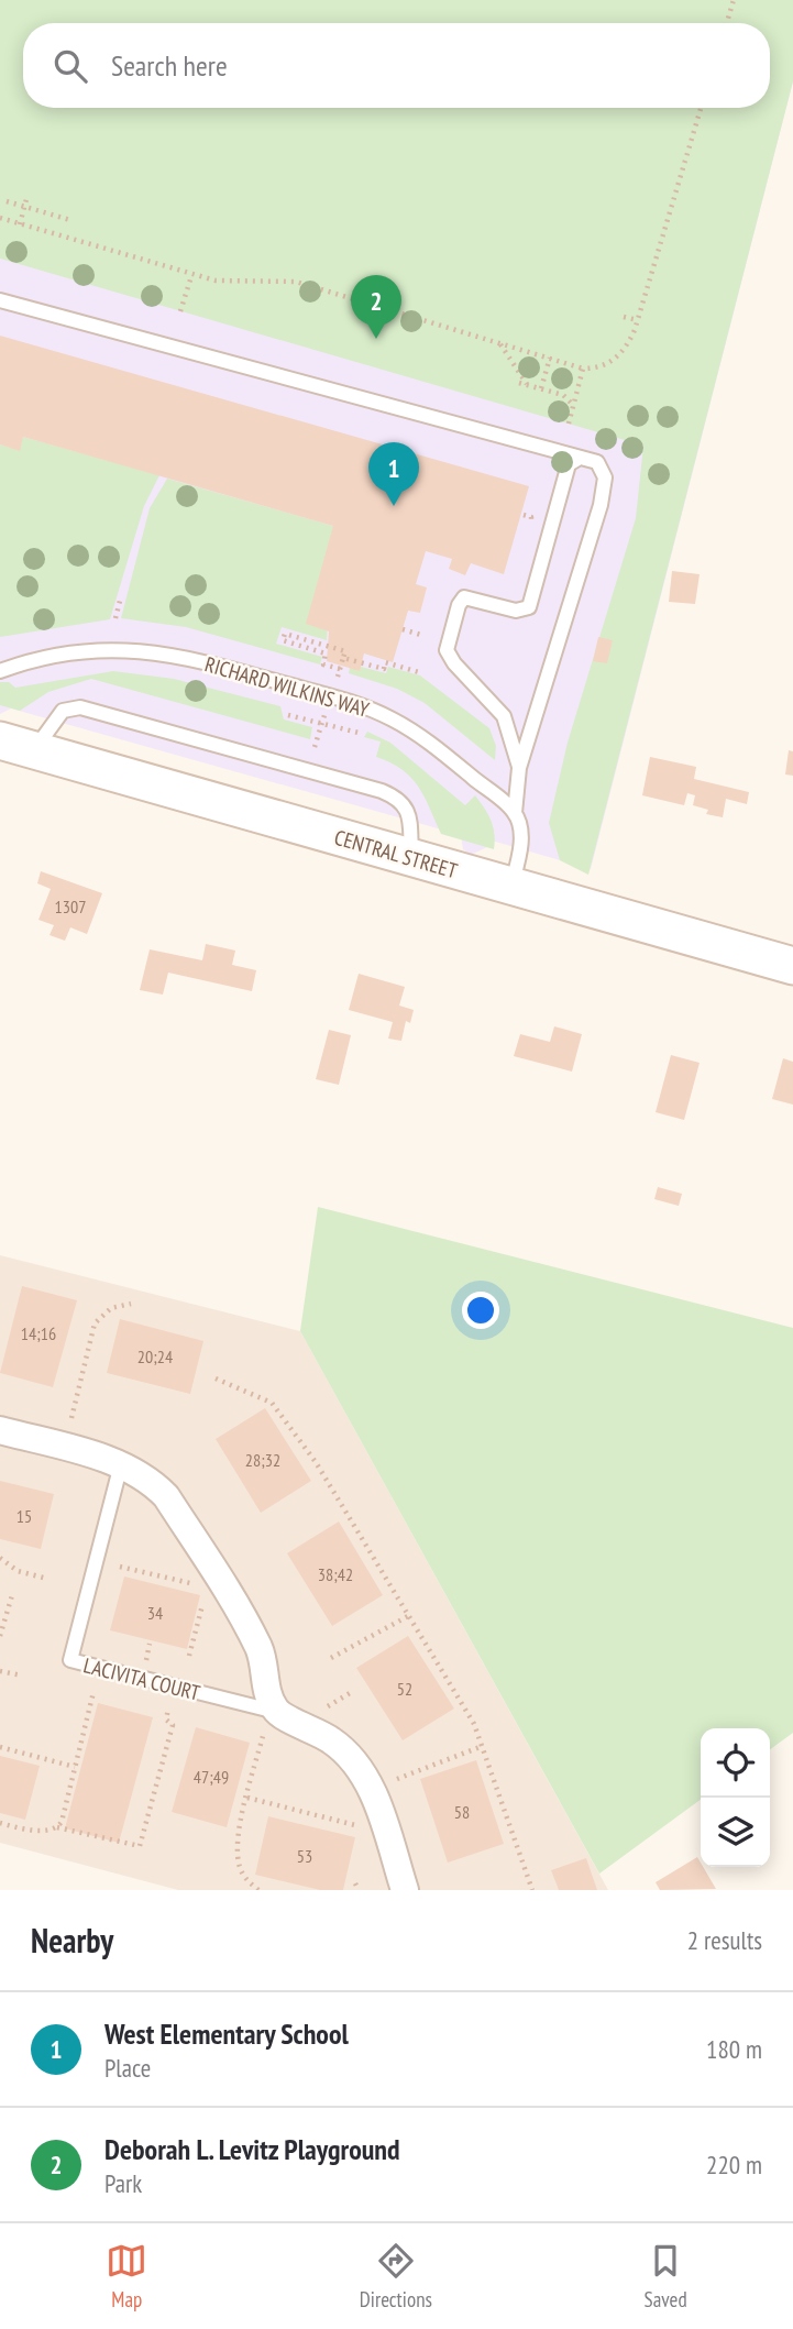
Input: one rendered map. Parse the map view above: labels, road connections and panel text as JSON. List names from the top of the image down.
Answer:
{
  "streets": {
    "main road": ["CENTRAL STREET"],
    "street": ["LACIVITA COURT"],
    "lane": ["RICHARD WILKINS WAY"]
  },
  "house_numbers": [
    "1307",
    "14;16",
    "20;24",
    "28;32",
    "15",
    "38;42",
    "34",
    "52",
    "47;49",
    "58",
    "53"
  ],
  "page": {
    "search": "Search here",
    "pins": ["2", "1"],
    "heading": ["Nearby", "2 results"],
    "list": [
      {
        "mark": "1",
        "name": "West Elementary School",
        "note": "Place",
        "value": "180 m"
      },
      {
        "mark": "2",
        "name": "Deborah L. Levitz Playground",
        "note": "Park",
        "value": "220 m"
      }
    ],
    "nav": ["Map", "Directions", "Saved"]
  }
}
